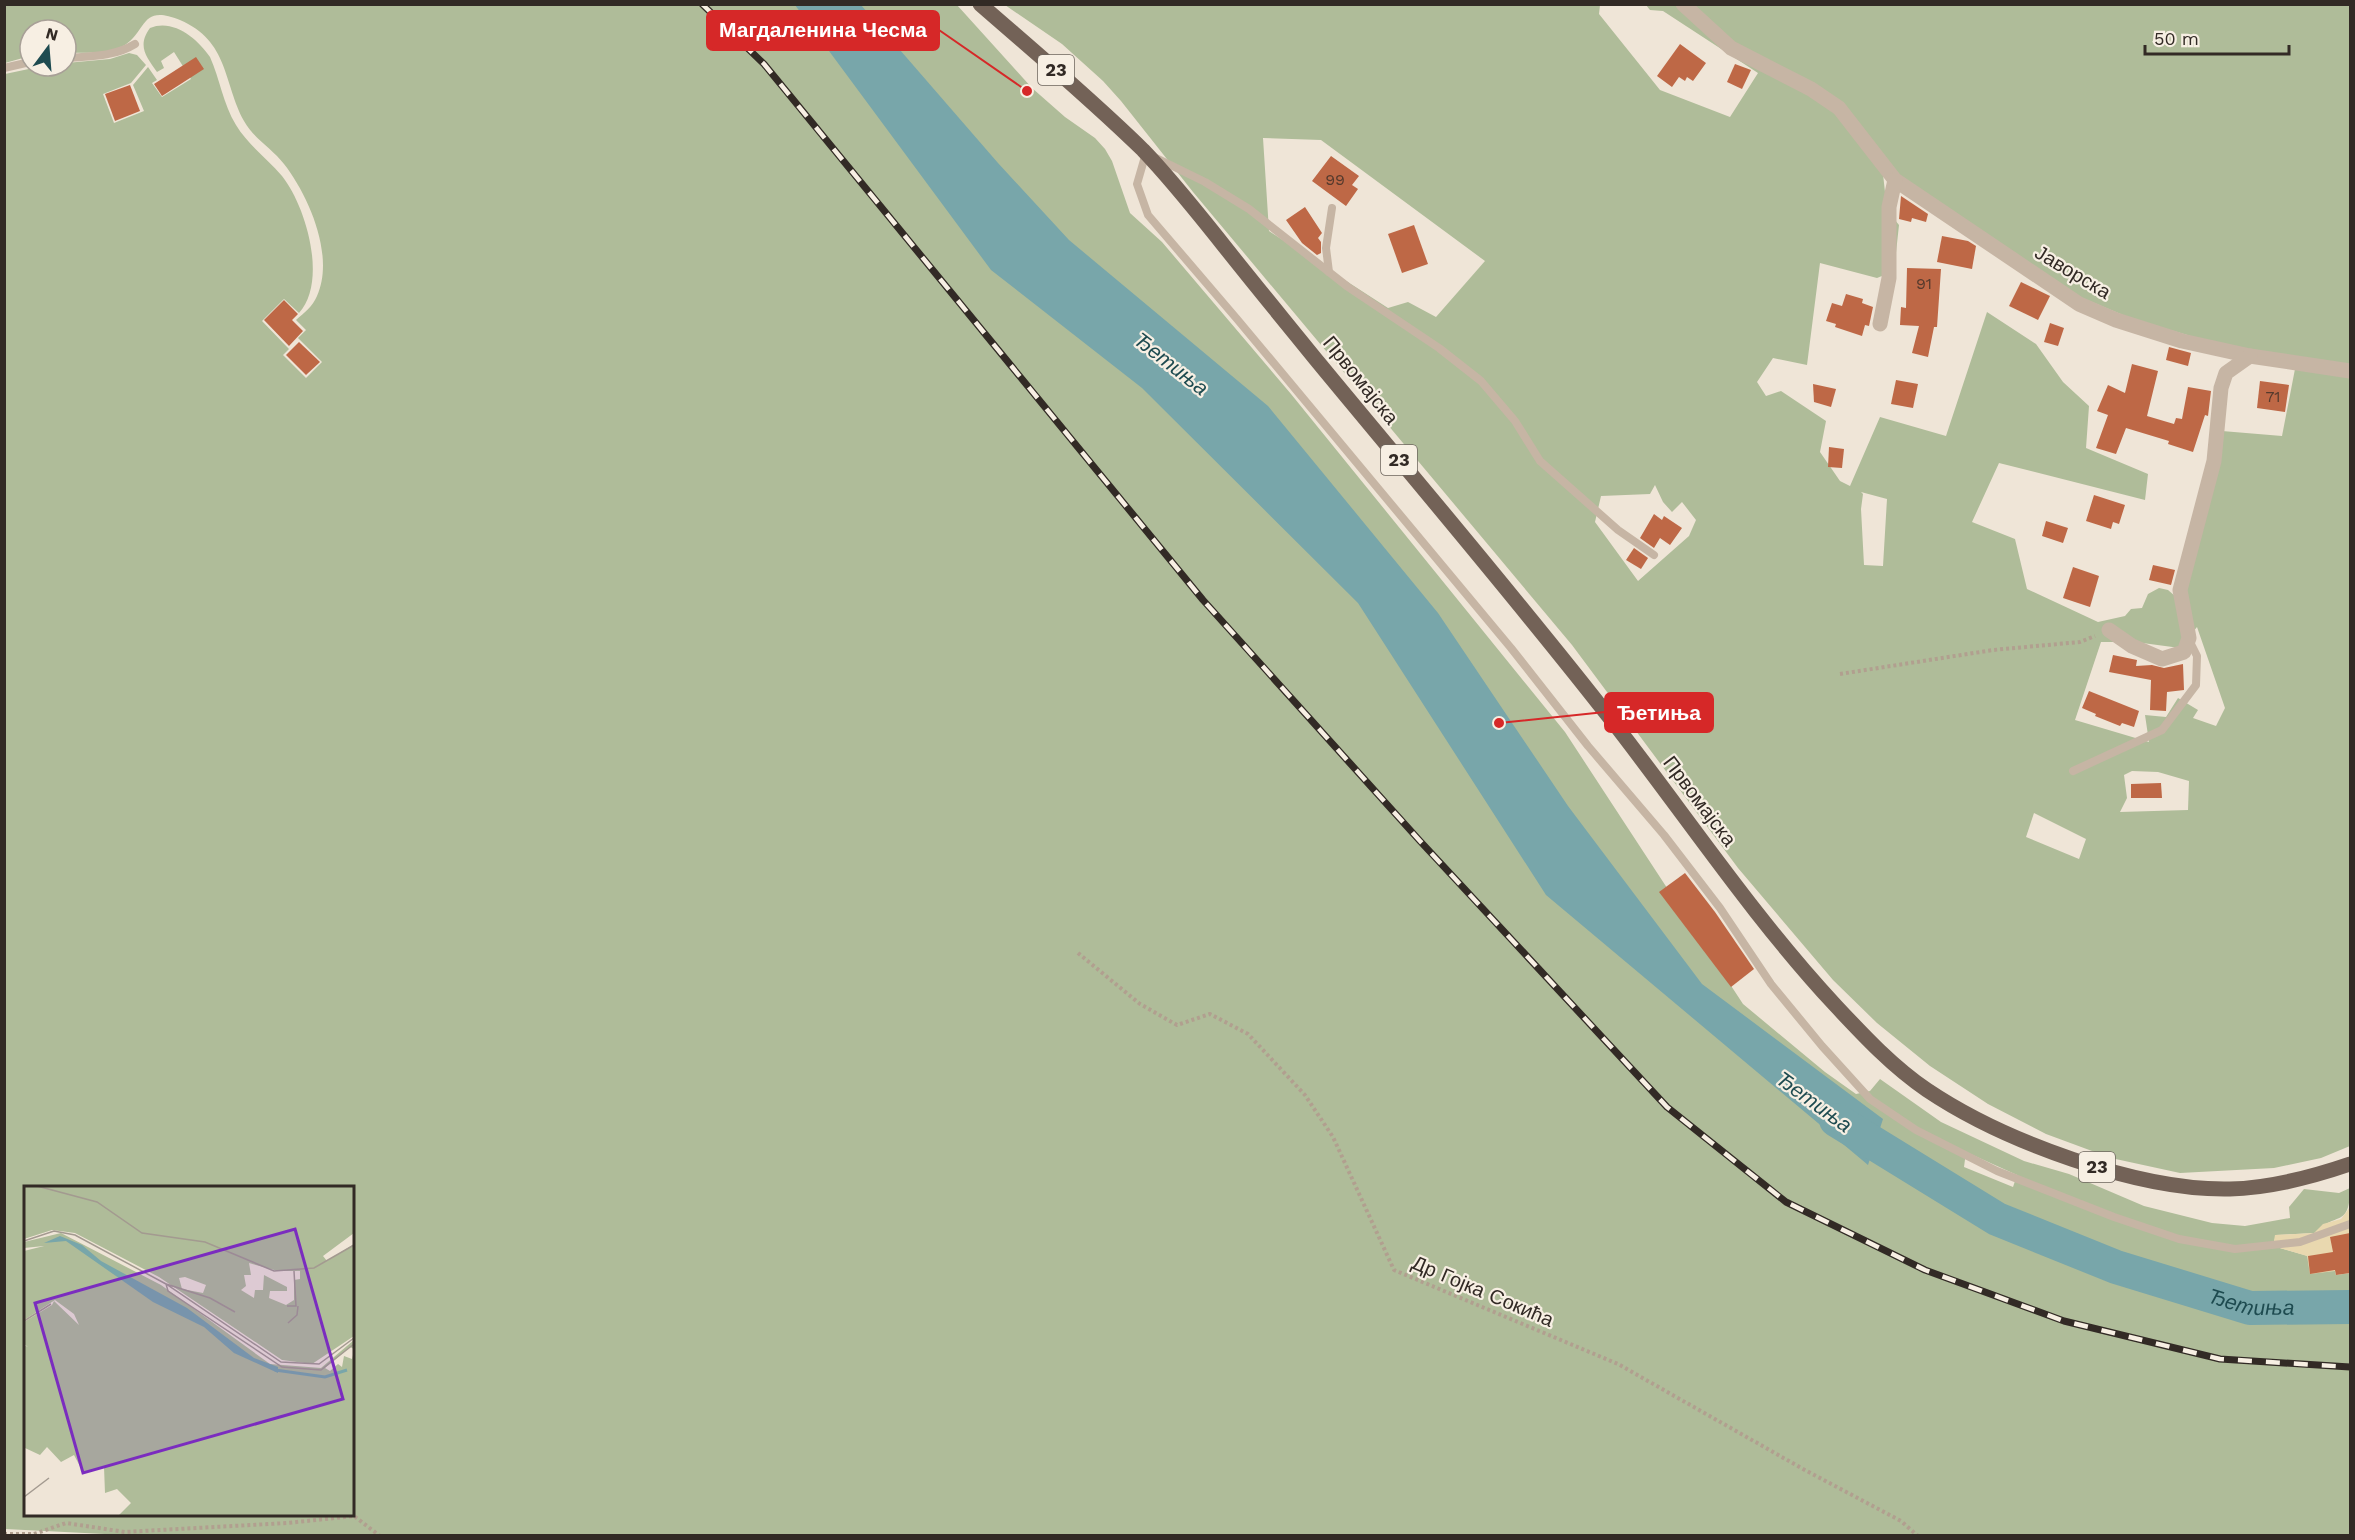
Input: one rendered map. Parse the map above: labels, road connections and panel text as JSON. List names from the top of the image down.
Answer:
{
  "streets": {
    "main road": ["23", "Првомајска"],
    "street": ["Јаворска"],
    "path": ["Др Гојка Сокића"]
  },
  "water": ["Ђетиња"],
  "places": ["Магдаленина Чесма", "Ђетиња"],
  "house_numbers": ["99", "91", "71"],
  "scale_bar": "50 m",
  "north": "top"
}
